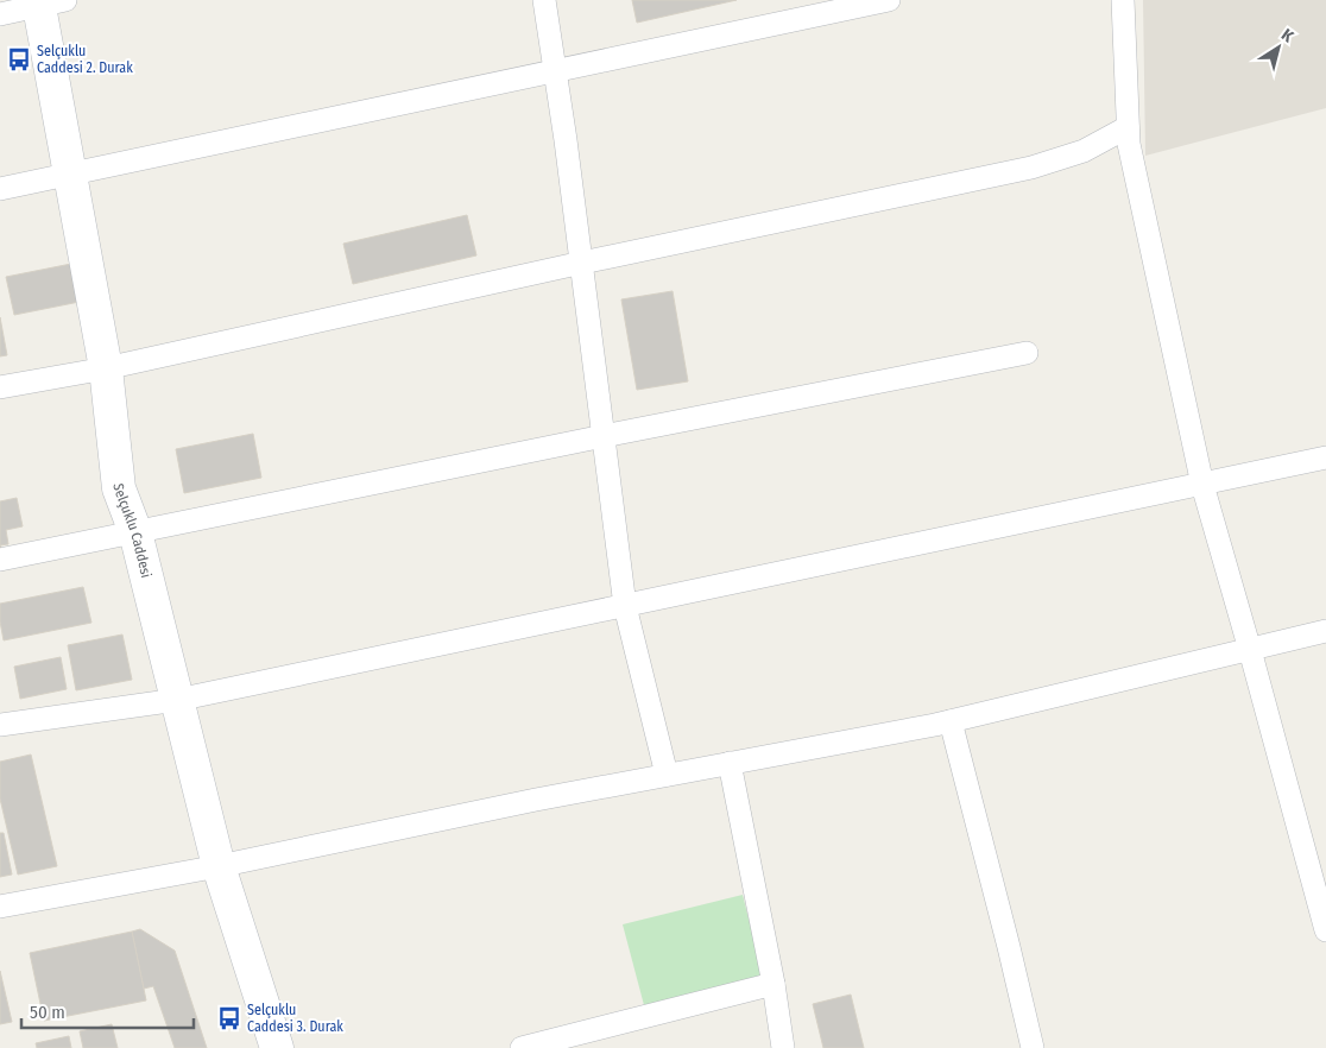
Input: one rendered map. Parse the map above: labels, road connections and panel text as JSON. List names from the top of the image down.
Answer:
{
  "streets": {
    "street": ["Selçuklu Caddesi"]
  },
  "places": {
    "bus stop": ["Selçuklu Caddesi 2. Durak", "Selçuklu Caddesi 3. Durak"]
  },
  "scale_bar": "50 m",
  "north": "top right"
}
